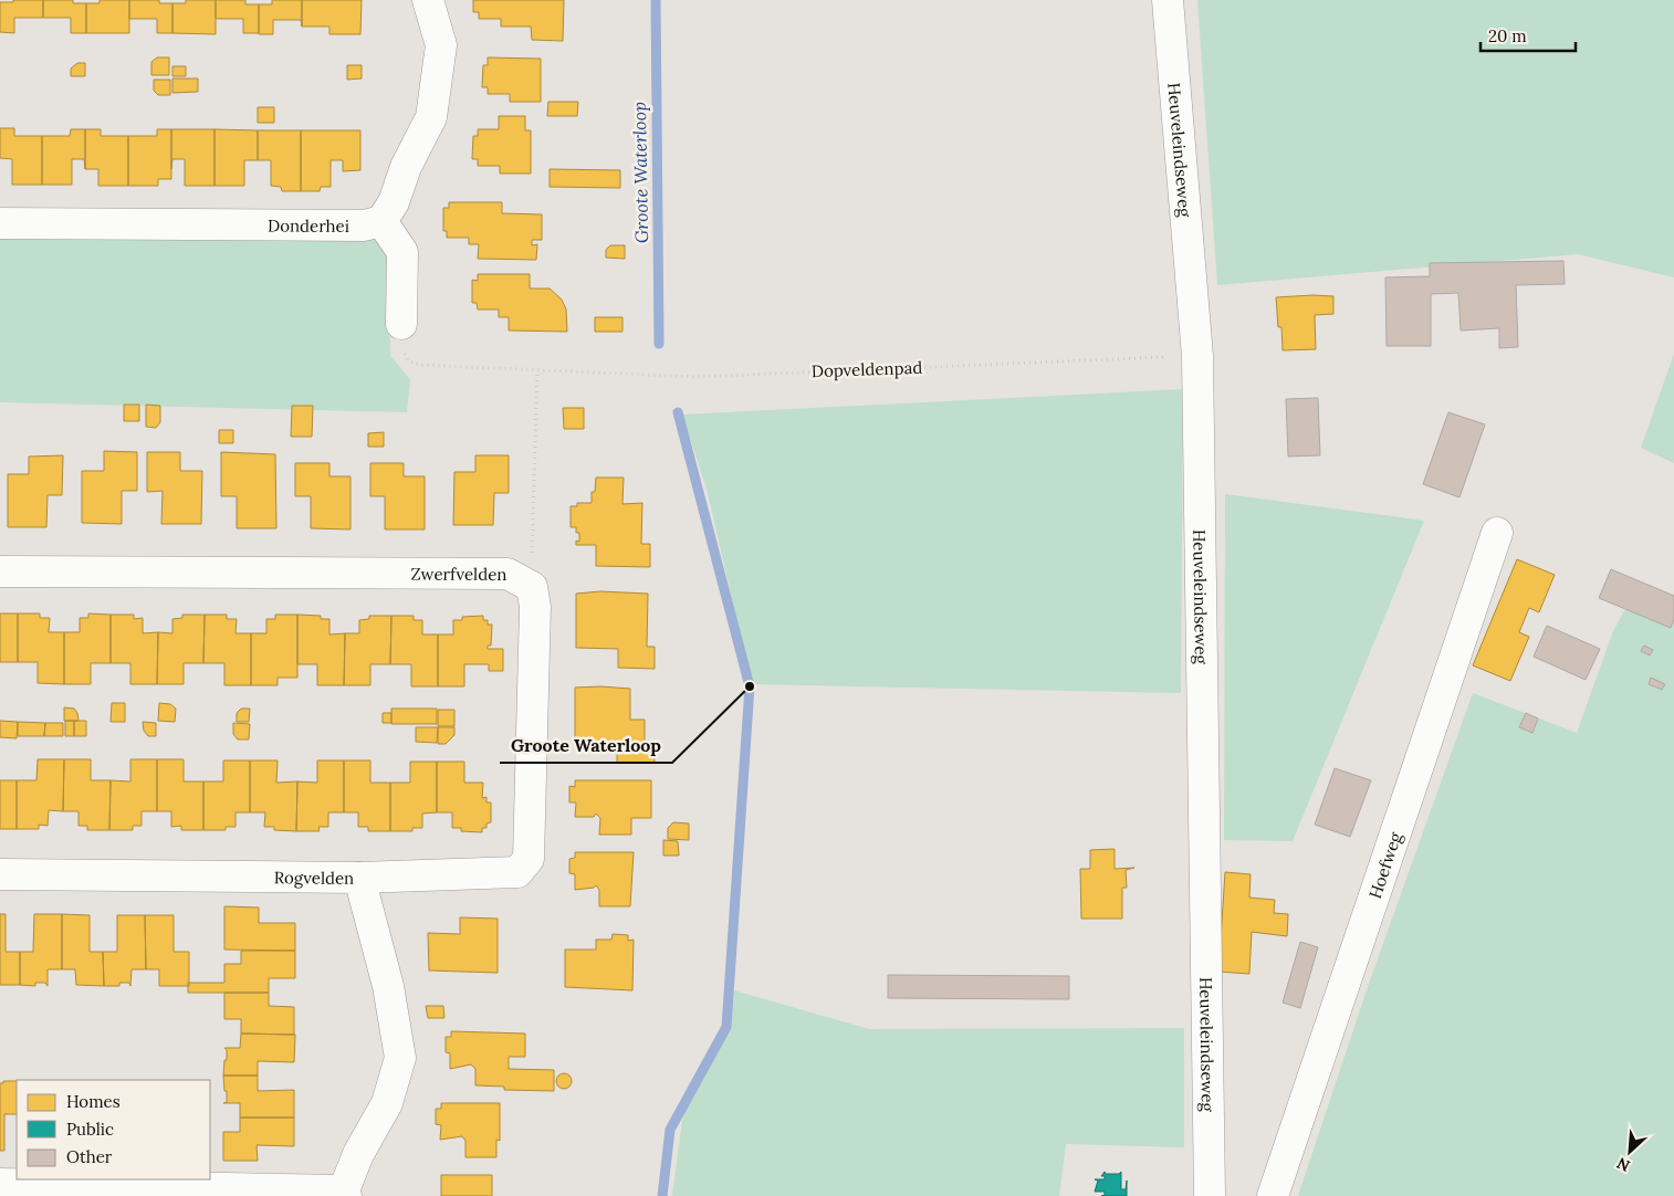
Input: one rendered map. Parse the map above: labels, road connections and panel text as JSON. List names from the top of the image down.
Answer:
{
  "streets": {
    "street": [
      "Heuveleindseweg",
      "Donderhei",
      "Zwerfvelden",
      "Hoefweg",
      "Rogvelden"
    ],
    "path": ["Dopveldenpad"]
  },
  "crossings": [
    ["Heuveleindseweg", "Dopveldenpad"]
  ],
  "water": ["Groote Waterloop"],
  "places": ["Groote Waterloop"],
  "legend": ["Homes", "Public", "Other"],
  "scale_bar": "20 m",
  "north": "bottom left"
}
